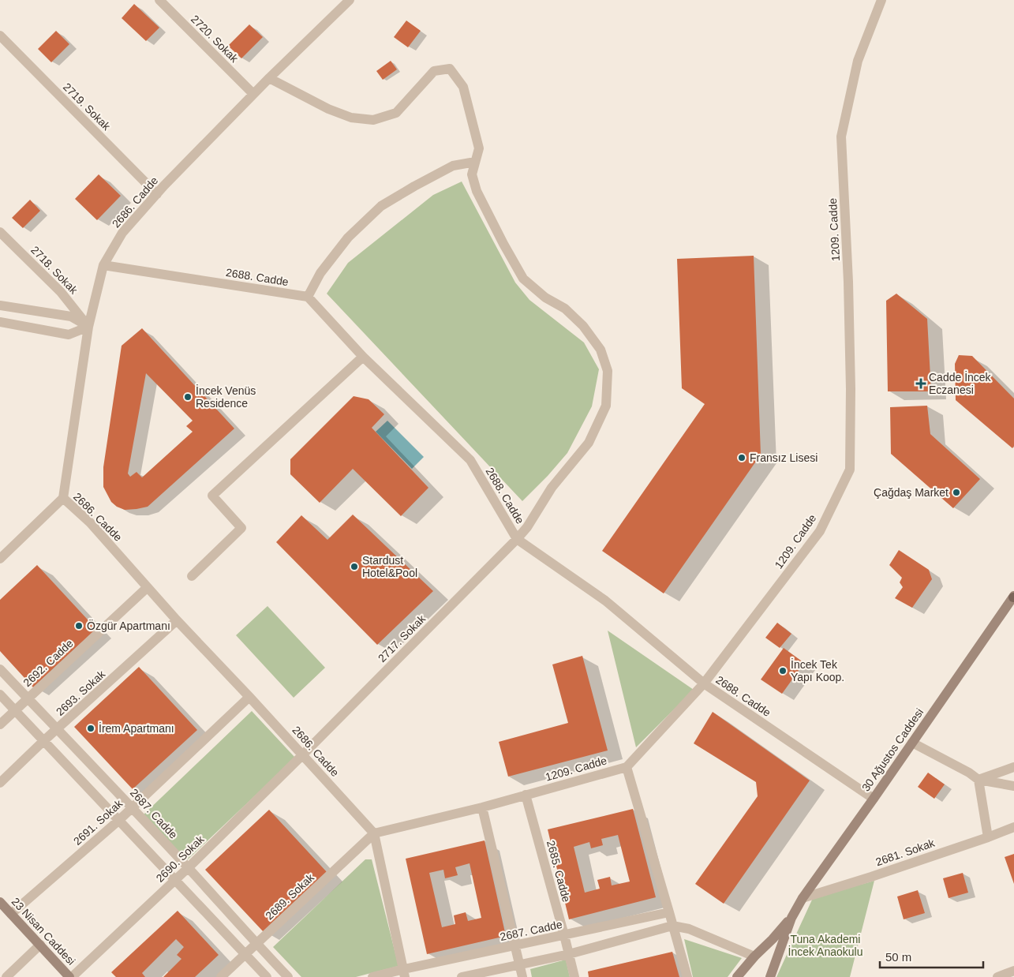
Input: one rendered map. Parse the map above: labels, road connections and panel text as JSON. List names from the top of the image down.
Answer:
{
  "streets": {
    "main road": ["30 Ağustos Caddesi", "23 Nisan Caddesi"],
    "street": [
      "2720. Sokak",
      "2719. Sokak",
      "2686. Cadde",
      "1209. Cadde",
      "2718. Sokak",
      "2688. Cadde",
      "2717. Sokak",
      "2692. Cadde",
      "2693. Sokak",
      "2687. Cadde",
      "2691. Sokak",
      "2681. Sokak",
      "2690. Sokak",
      "2685. Cadde",
      "2689. Sokak"
    ]
  },
  "crossings": [
    ["2720. Sokak", "2686. Cadde"],
    ["2719. Sokak", "2686. Cadde"],
    ["2686. Cadde", "1209. Cadde"],
    ["2686. Cadde", "2718. Sokak"],
    ["2686. Cadde", "2688. Cadde"],
    ["2686. Cadde", "2717. Sokak"],
    ["2686. Cadde", "2692. Cadde"],
    ["2686. Cadde", "2693. Sokak"],
    ["2686. Cadde", "2687. Cadde"],
    ["2686. Cadde", "2691. Sokak"],
    ["2686. Cadde", "2690. Sokak"],
    ["2686. Cadde", "2689. Sokak"],
    ["1209. Cadde", "2688. Cadde"],
    ["1209. Cadde", "2685. Cadde"],
    ["1209. Cadde", "2689. Sokak"],
    ["2688. Cadde", "2717. Sokak"],
    ["2688. Cadde", "30 Ağustos Caddesi"],
    ["2717. Sokak", "2690. Sokak"],
    ["2692. Cadde", "2687. Cadde"],
    ["2693. Sokak", "2687. Cadde"],
    ["30 Ağustos Caddesi", "2681. Sokak"],
    ["2687. Cadde", "2691. Sokak"],
    ["2687. Cadde", "2690. Sokak"],
    ["2687. Cadde", "2685. Cadde"],
    ["2687. Cadde", "2689. Sokak"],
    ["2691. Sokak", "23 Nisan Caddesi"],
    ["2690. Sokak", "23 Nisan Caddesi"]
  ],
  "parks": ["Tuna Akademi İncek Anaokulu"],
  "places": {
    "health": ["Cadde İncek Eczanesi"],
    "other": [
      "İncek Venüs Residence",
      "Fransız Lisesi",
      "Çağdaş Market",
      "Stardust Hotel&Pool",
      "Özgür Apartmanı",
      "İncek Tek Yapı Koop.",
      "İrem Apartmanı"
    ]
  },
  "scale_bar": "50 m"
}
